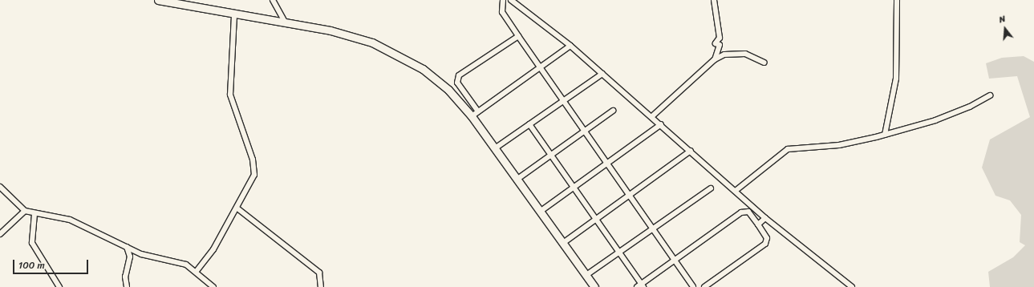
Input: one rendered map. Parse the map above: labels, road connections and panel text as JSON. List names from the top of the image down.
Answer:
{
  "scale_bar": "100 m",
  "north": "top"
}
